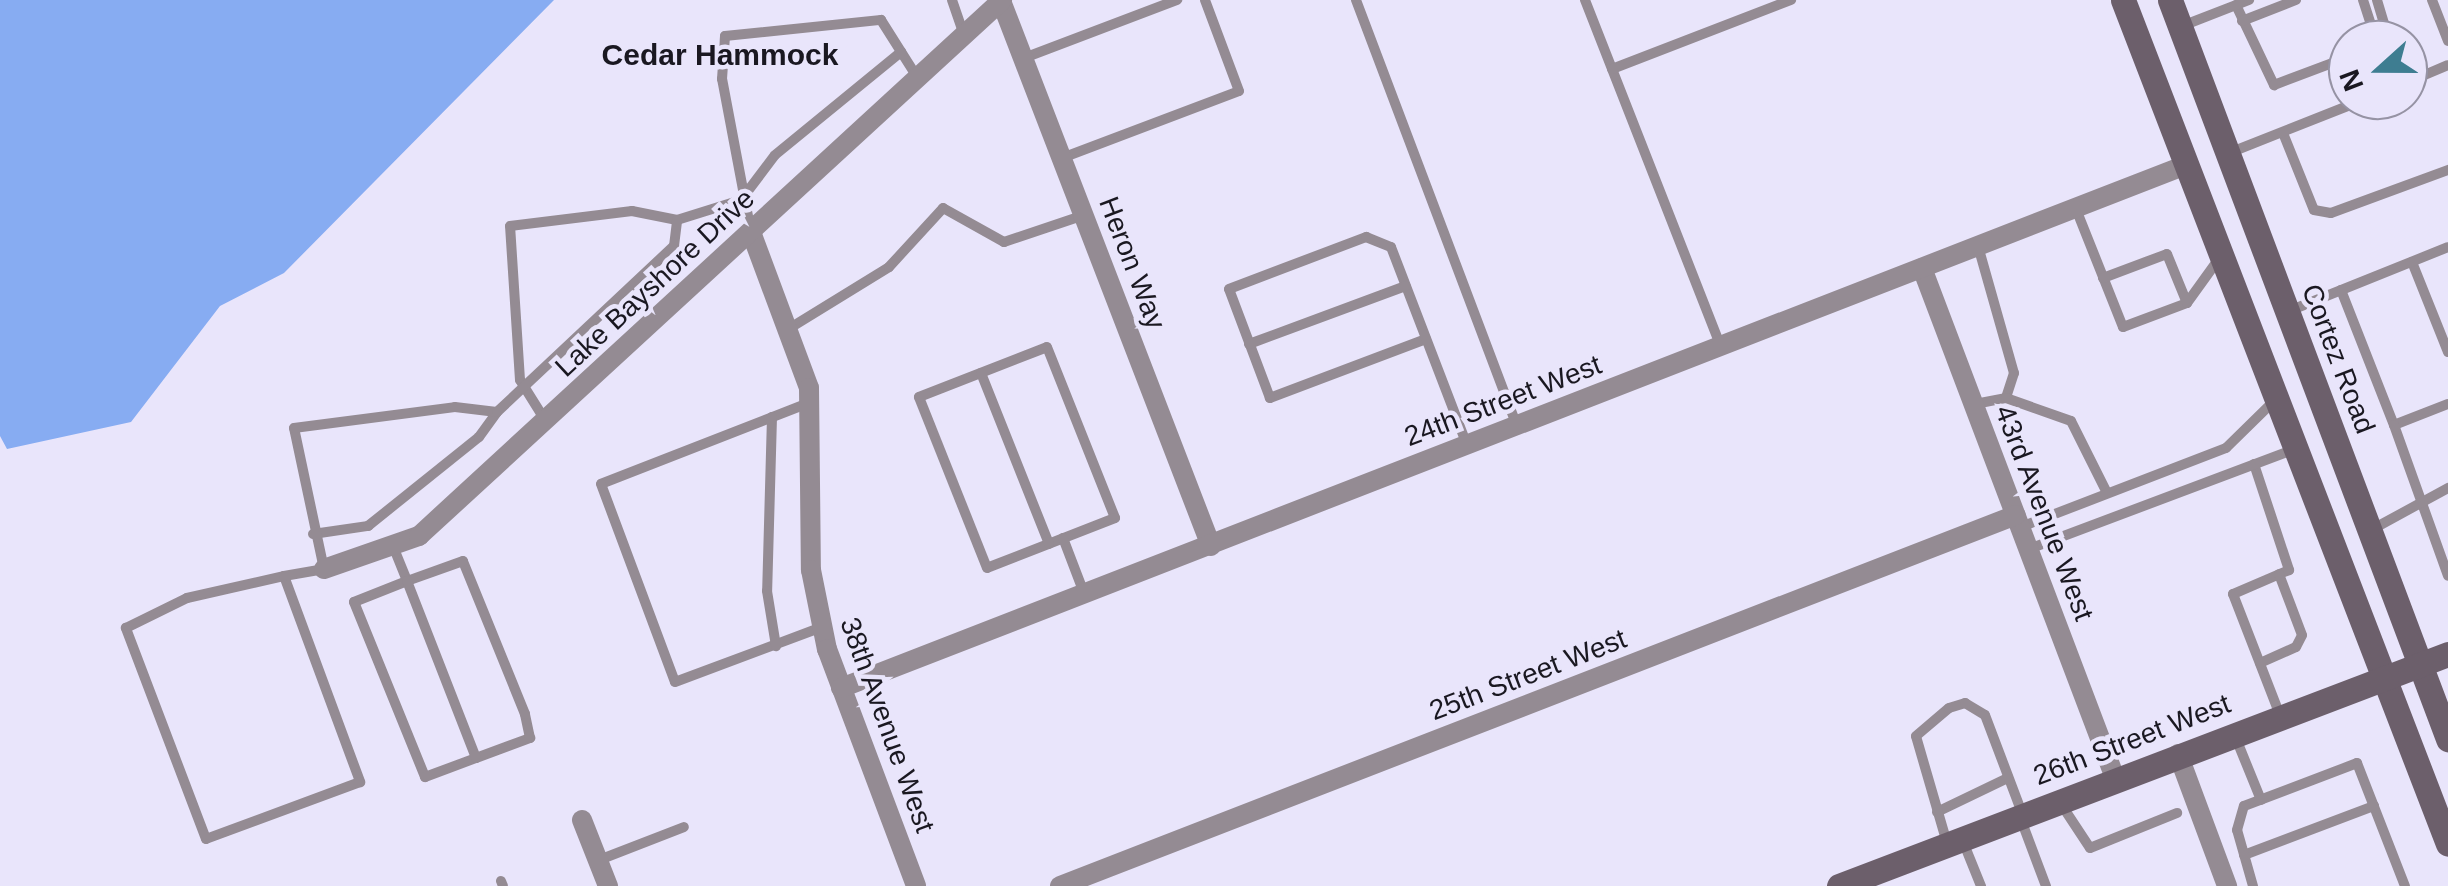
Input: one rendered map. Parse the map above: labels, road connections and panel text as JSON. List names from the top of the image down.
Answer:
{
  "streets": {
    "main road": ["Cortez Road", "26th Street West"],
    "street": [
      "Heron Way",
      "Lake Bayshore Drive",
      "24th Street West",
      "43rd Avenue West",
      "25th Street West",
      "38th Avenue West"
    ]
  },
  "crossings": [
    ["Heron Way", "Lake Bayshore Drive"],
    ["Heron Way", "24th Street West"],
    ["Lake Bayshore Drive", "38th Avenue West"],
    ["Cortez Road", "26th Street West"],
    ["24th Street West", "43rd Avenue West"],
    ["24th Street West", "38th Avenue West"],
    ["43rd Avenue West", "25th Street West"],
    ["43rd Avenue West", "26th Street West"]
  ],
  "districts": ["Cedar Hammock"],
  "north": "left"
}
